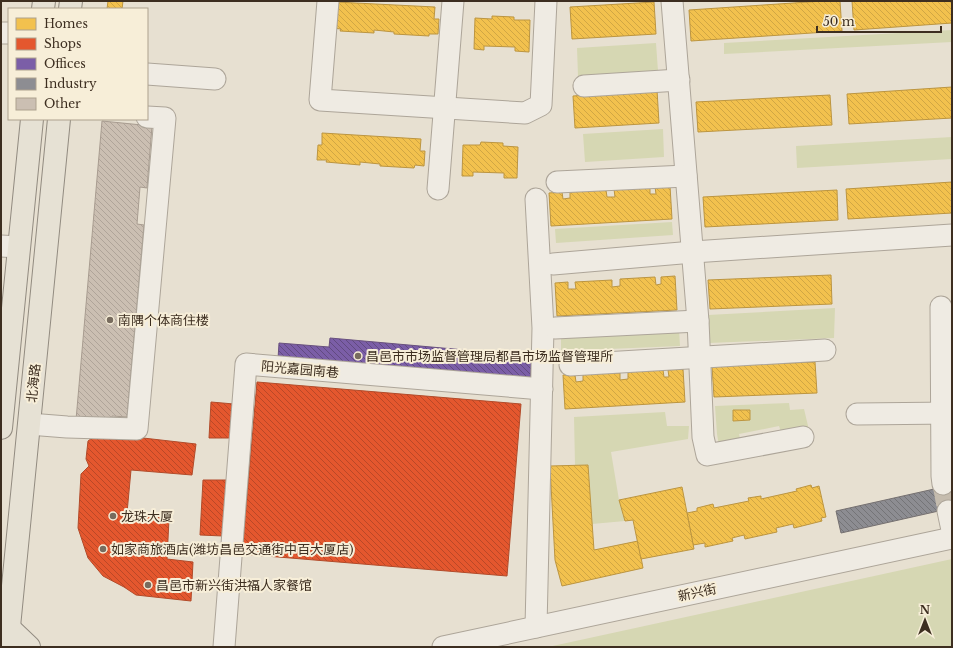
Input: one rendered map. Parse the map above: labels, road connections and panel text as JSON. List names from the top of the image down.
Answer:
{
  "streets": {
    "main road": ["北海路"],
    "street": ["阳光嘉园南巷", "新兴街"]
  },
  "places": [
    "南隅个体商住楼",
    "昌邑市市场监督管理局都昌市场监督管理所",
    "龙珠大厦",
    "如家商旅酒店(潍坊昌邑交通街中百大厦店)",
    "昌邑市新兴街洪福人家餐馆"
  ],
  "legend": [
    "Homes",
    "Shops",
    "Offices",
    "Industry",
    "Other"
  ],
  "scale_bar": "50 m",
  "north": "top"
}
